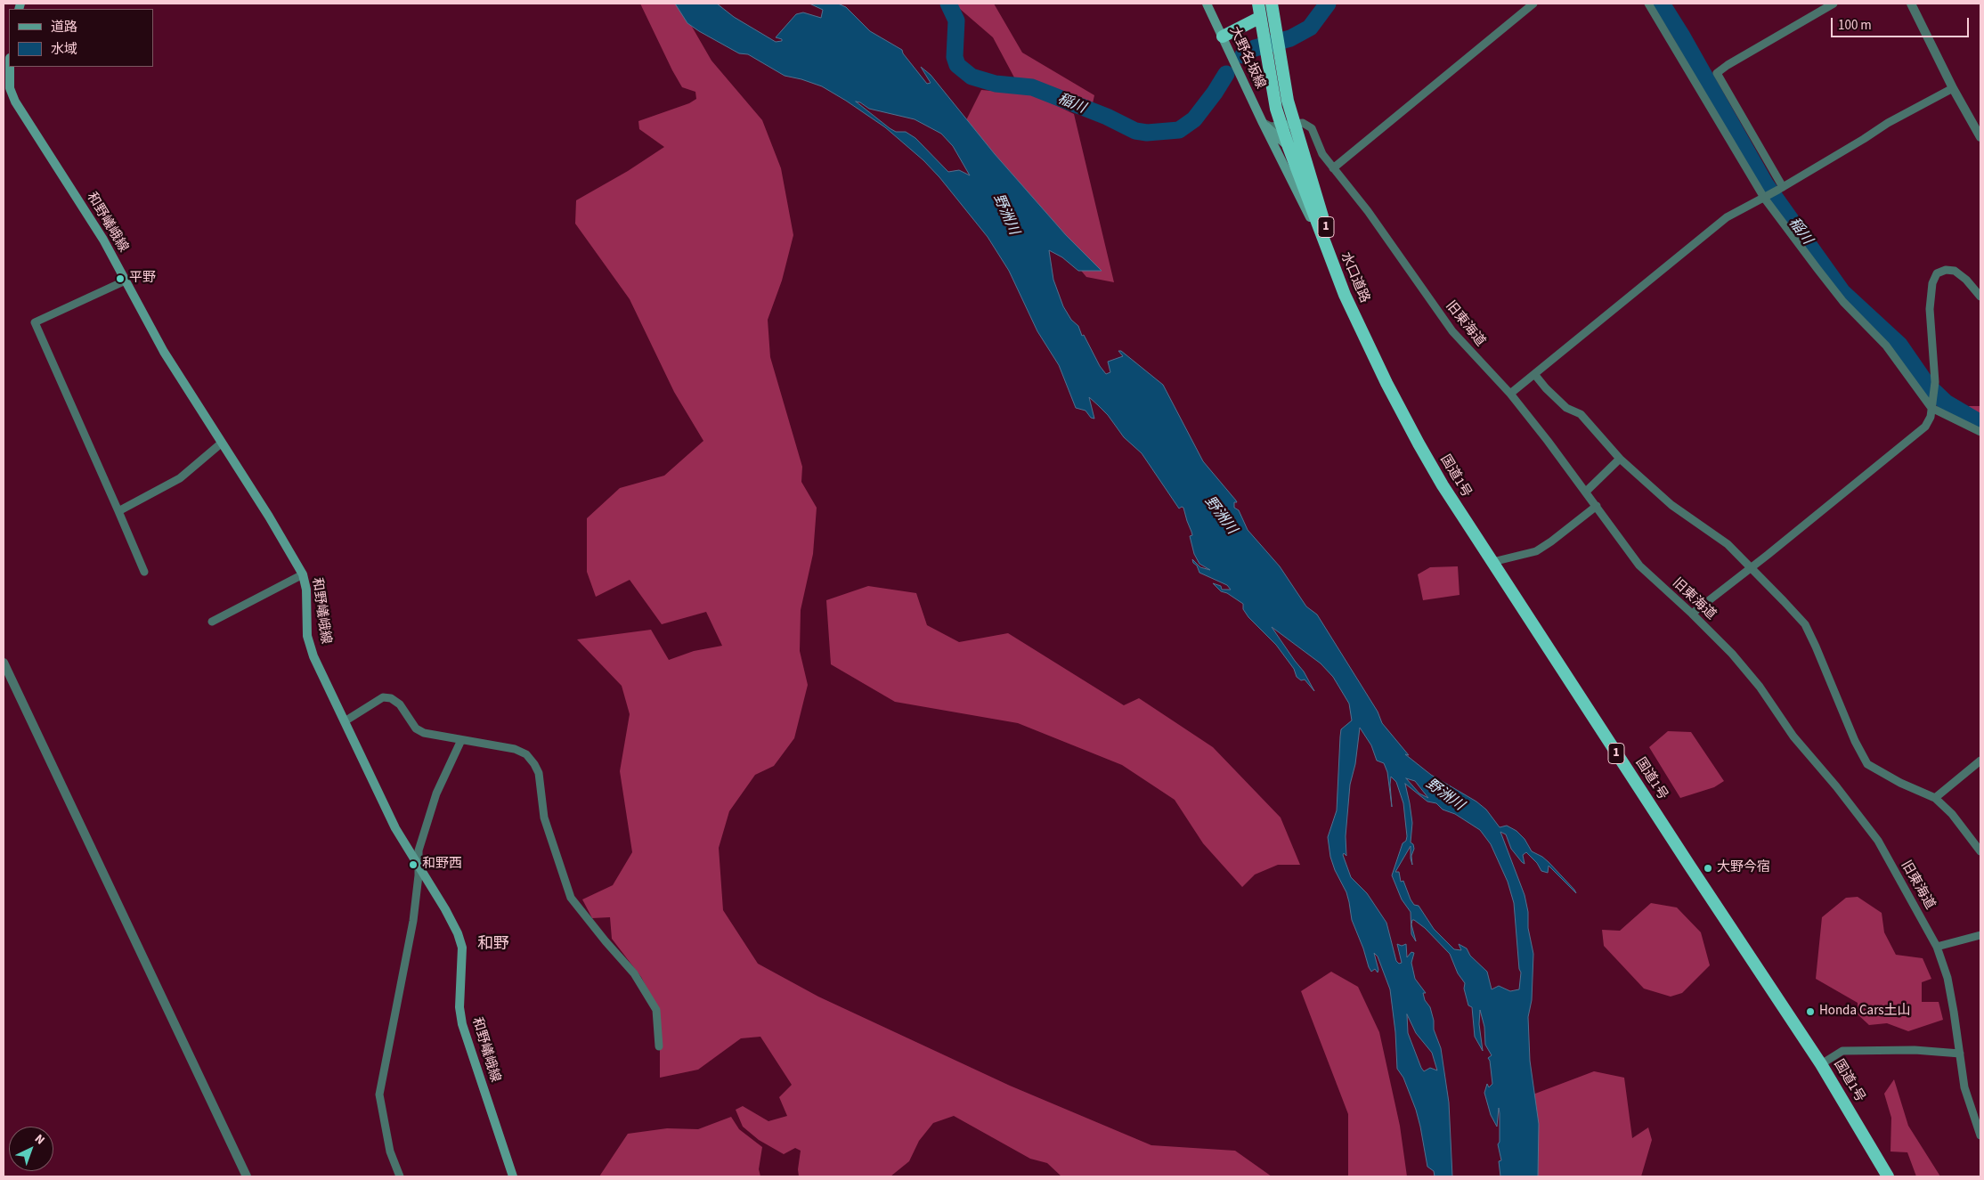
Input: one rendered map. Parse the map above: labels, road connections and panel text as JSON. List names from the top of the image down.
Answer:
{
  "streets": {
    "highway": ["1", "水口道路", "国道1号"],
    "main road": ["大野名坂線", "和野嶬峨線"],
    "street": ["旧東海道"]
  },
  "crossings": [
    ["大野名坂線", "水口道路"],
    ["水口道路", "旧東海道"],
    ["水口道路", "国道1号"]
  ],
  "districts": ["和野"],
  "water": ["稲川", "野洲川"],
  "places": [
    "平野",
    "和野西",
    "大野今宿",
    "Honda Cars土山"
  ],
  "legend": ["道路", "水域"],
  "scale_bar": "100 m",
  "north": "top right"
}
